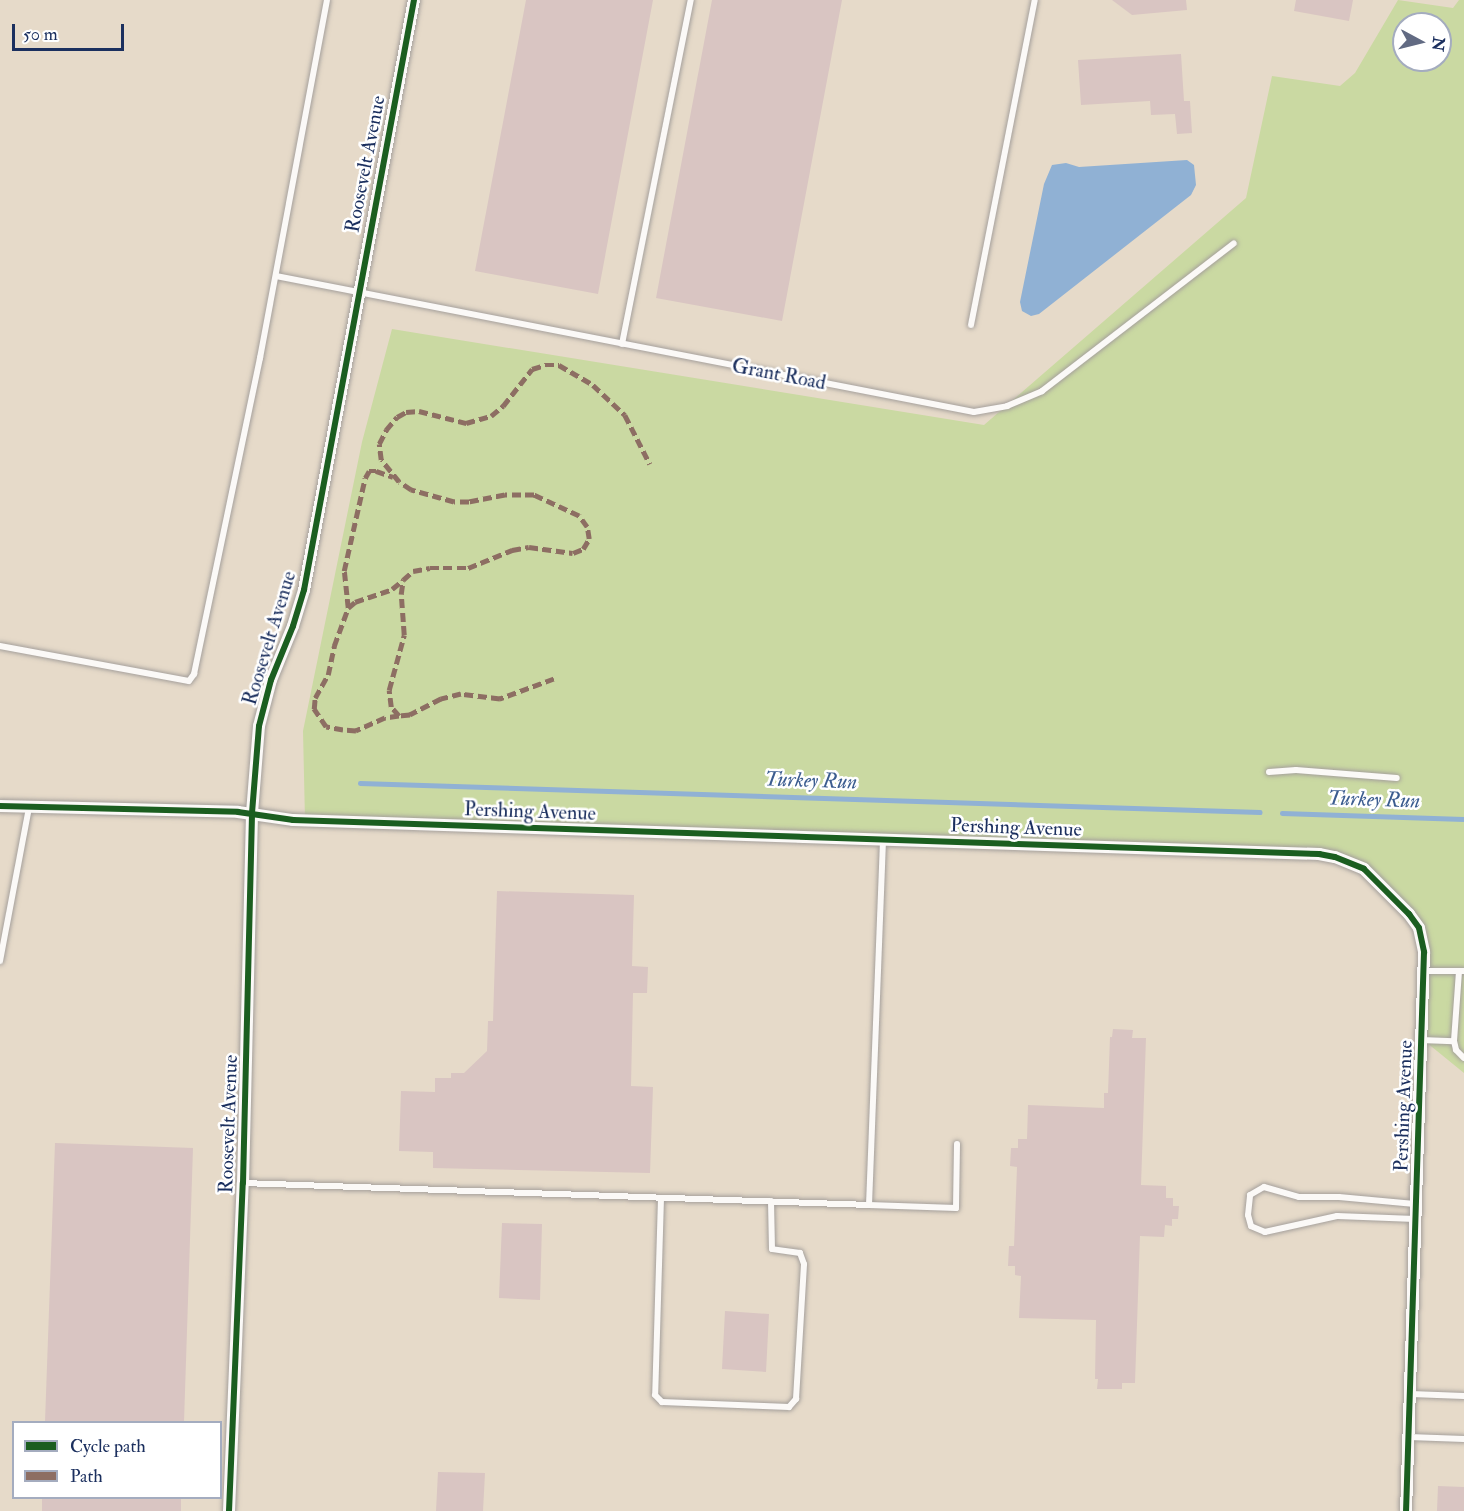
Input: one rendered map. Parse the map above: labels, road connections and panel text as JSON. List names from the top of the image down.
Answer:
{
  "streets": {
    "street": ["Roosevelt Avenue", "Pershing Avenue"],
    "lane": ["Grant Road"]
  },
  "crossings": [
    ["Roosevelt Avenue", "Grant Road"],
    ["Roosevelt Avenue", "Pershing Avenue"]
  ],
  "water": ["Turkey Run"],
  "legend": ["Cycle path", "Path"],
  "scale_bar": "50 m",
  "north": "right"
}
